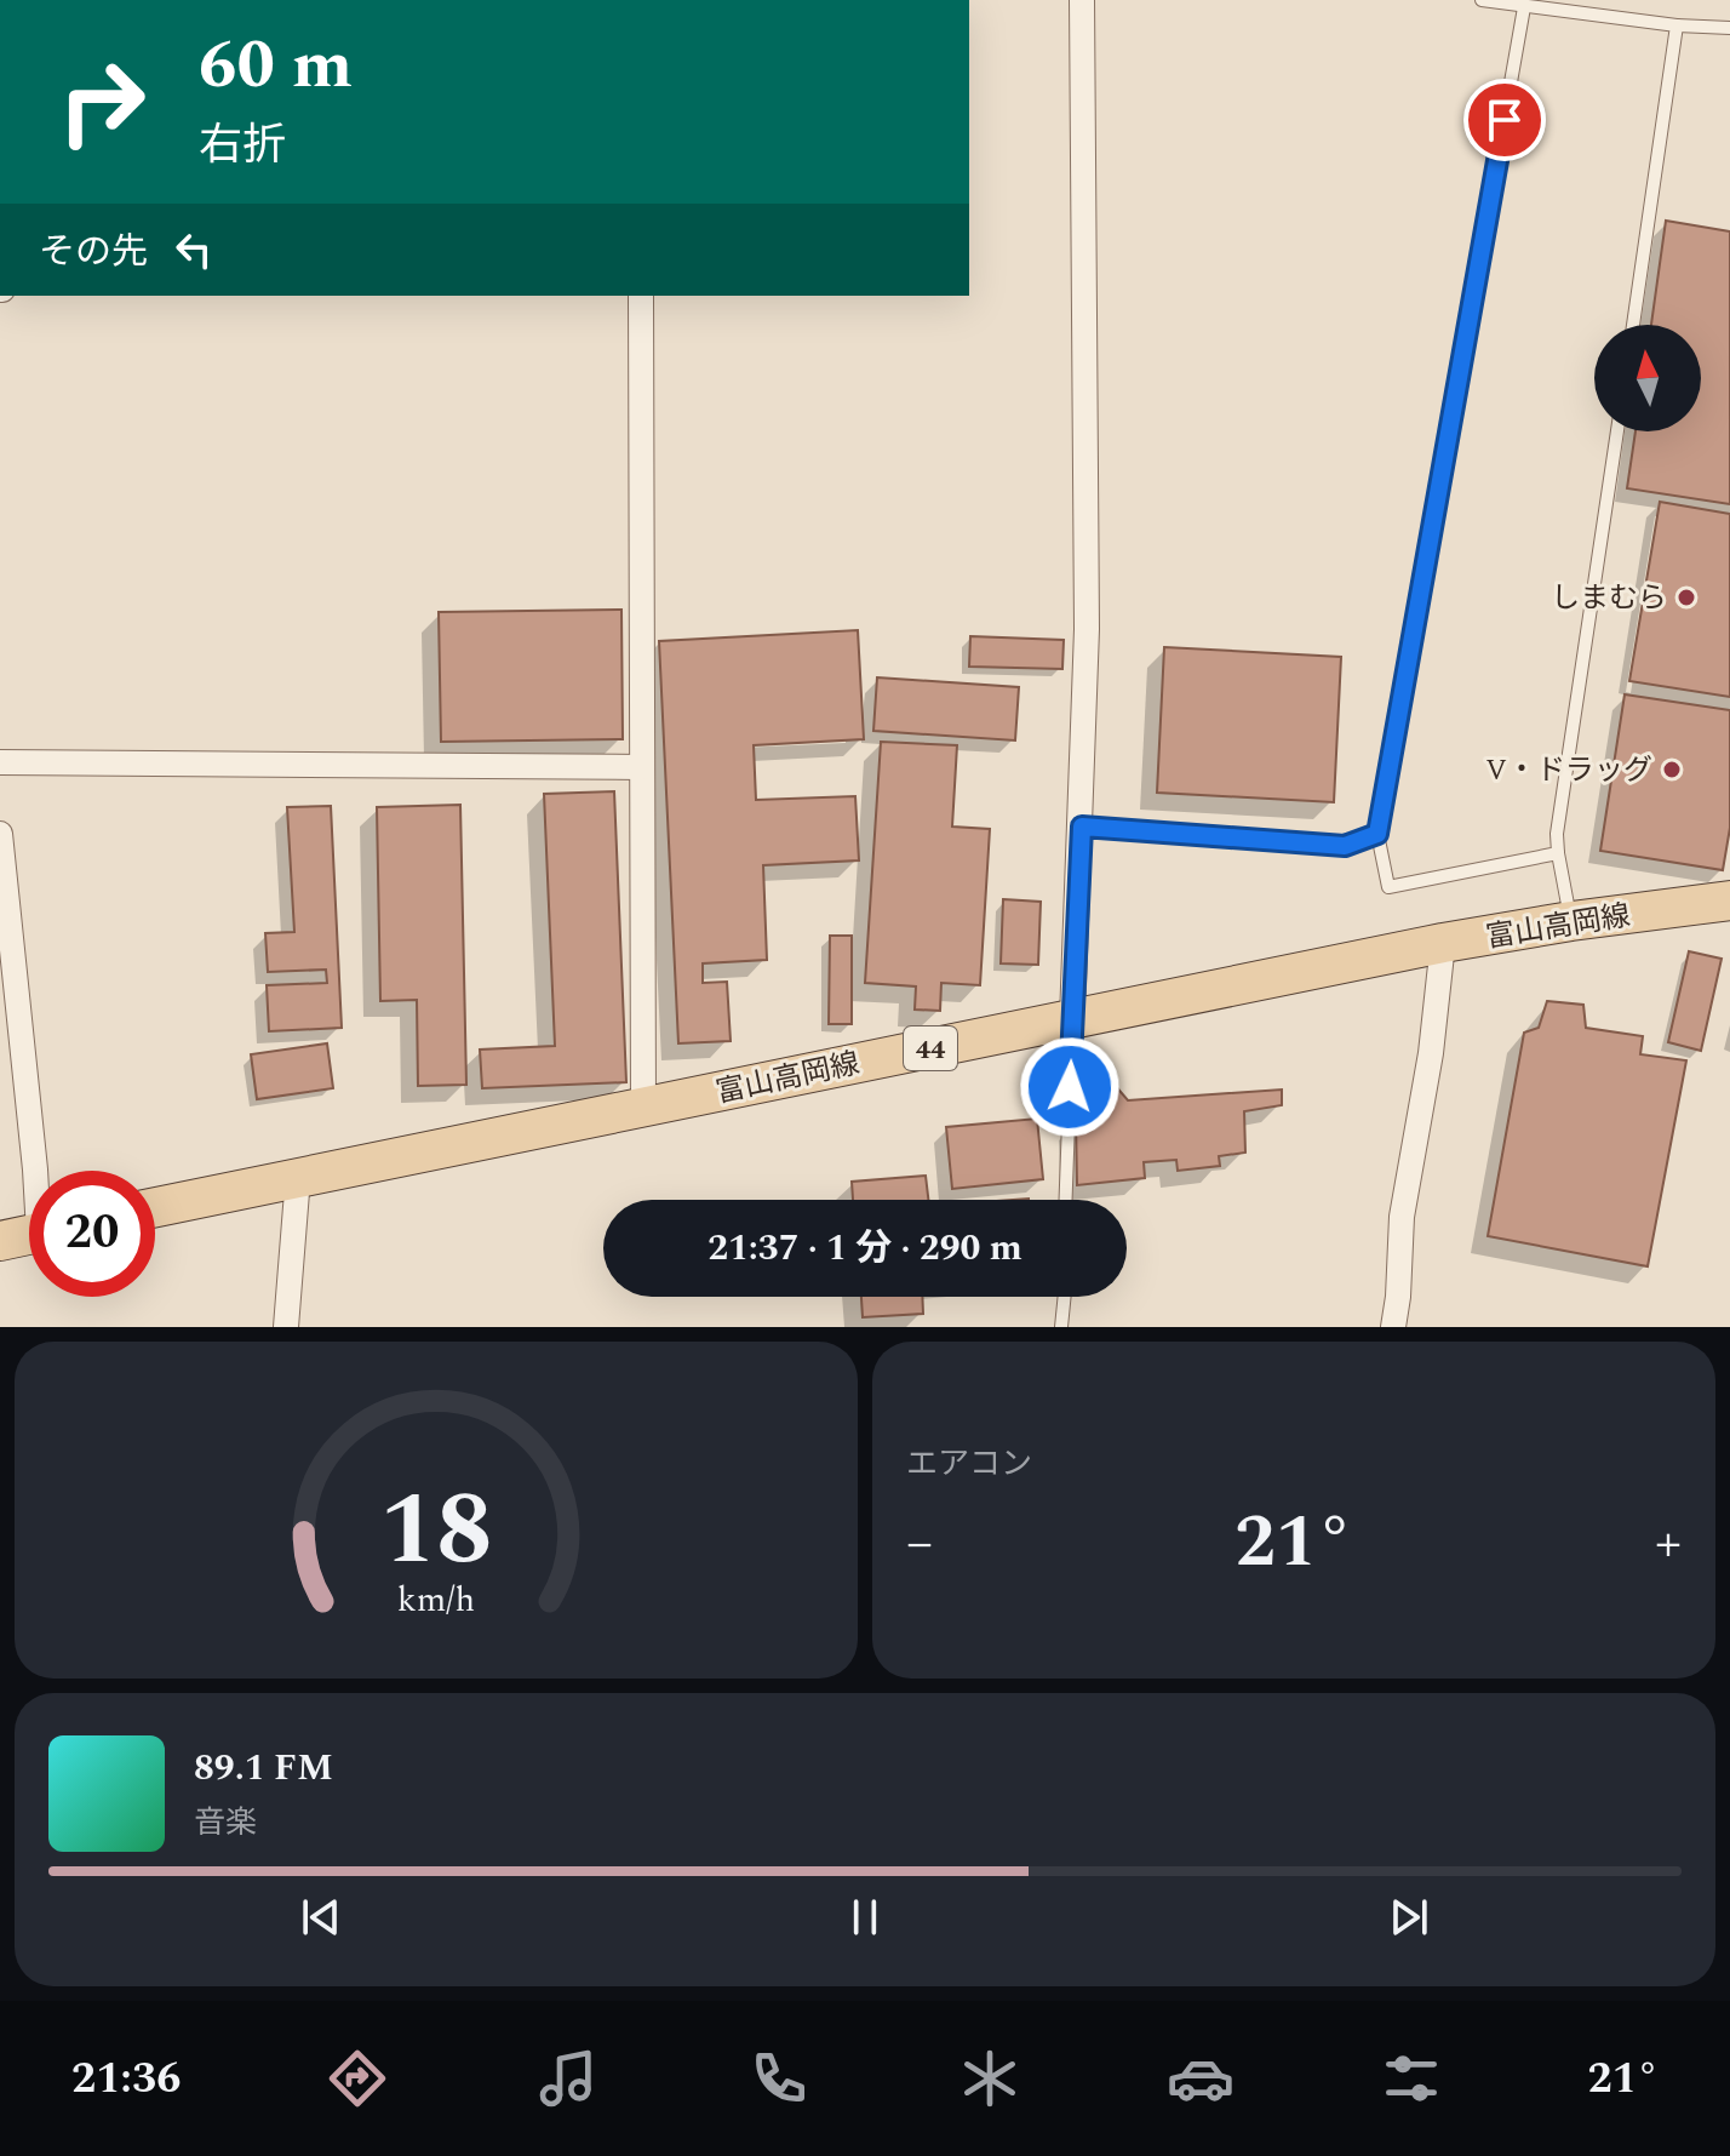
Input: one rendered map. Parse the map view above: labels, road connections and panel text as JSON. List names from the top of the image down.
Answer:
{
  "streets": {
    "main road": ["富山高岡線", "44"]
  },
  "places": ["しまむら", "V・ドラッグ"],
  "north": "top",
  "page": {
    "turn": ["60 m", "右折"],
    "then": "その先",
    "limit": "20",
    "trip": "21:37 · 1 分 · 290 m",
    "tile": "エアコン",
    "heat": ["−", "21°", "+"],
    "song": ["89.1 FM", "音楽"],
    "tabs": ["21:36", "21°"],
    "gauge": ["18", "km/h"]
  }
}
